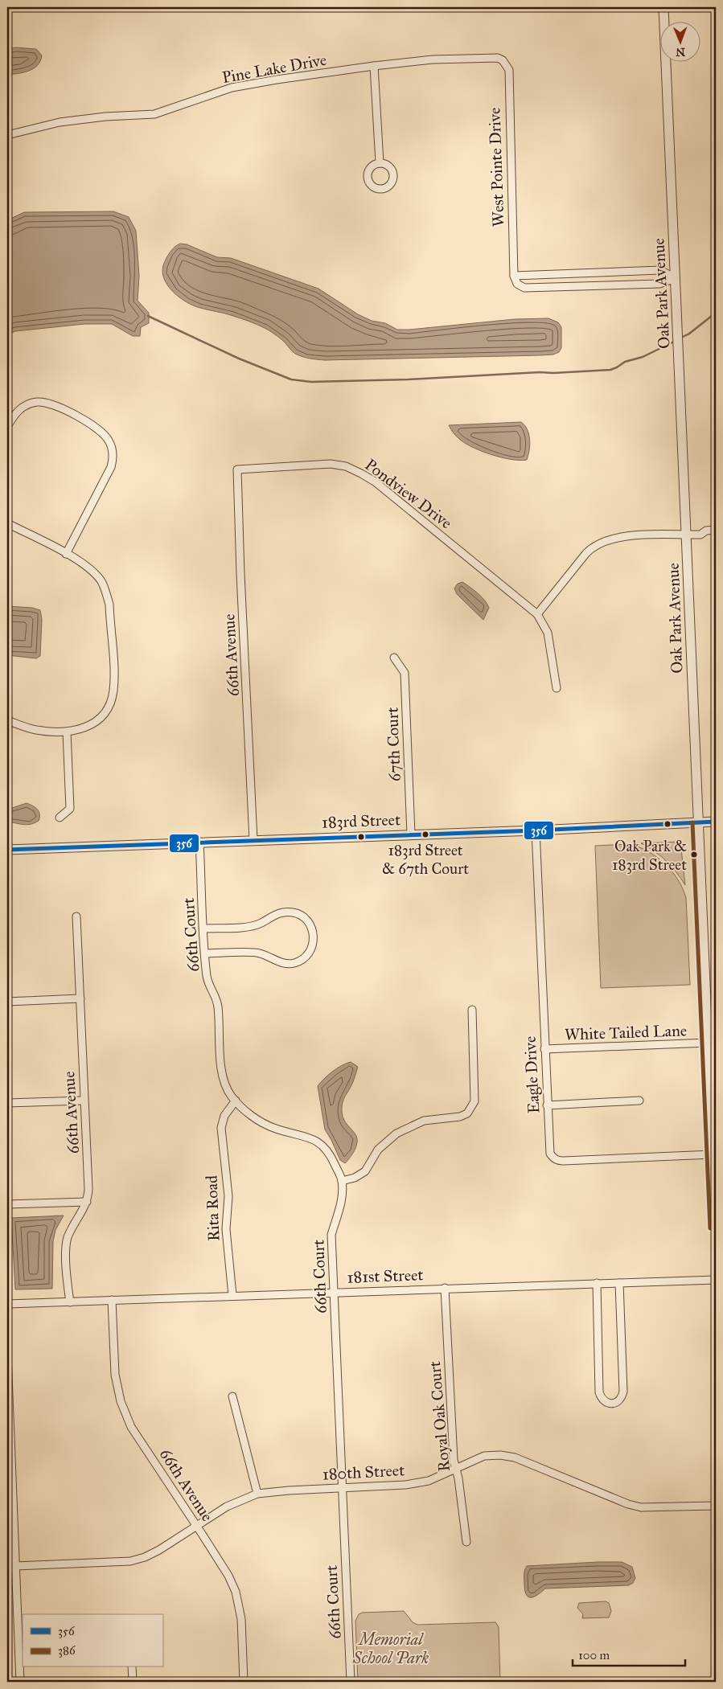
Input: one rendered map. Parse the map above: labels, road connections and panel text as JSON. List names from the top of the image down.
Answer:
{
  "streets": {
    "street": [
      "Pine Lake Drive",
      "West Pointe Drive",
      "Oak Park Avenue",
      "Pondview Drive",
      "66th Avenue",
      "67th Court",
      "183rd Street",
      "66th Court",
      "White Tailed Lane",
      "Eagle Drive",
      "Rita Road",
      "181st Street",
      "Royal Oak Court",
      "180th Street"
    ]
  },
  "crossings": [
    ["Pine Lake Drive", "West Pointe Drive"],
    ["Oak Park Avenue", "183rd Street"],
    ["Oak Park Avenue", "White Tailed Lane"],
    ["Oak Park Avenue", "Eagle Drive"],
    ["Pondview Drive", "66th Avenue"],
    ["66th Avenue", "183rd Street"],
    ["66th Avenue", "181st Street"],
    ["66th Avenue", "180th Street"],
    ["67th Court", "183rd Street"],
    ["183rd Street", "66th Court"],
    ["183rd Street", "Eagle Drive"],
    ["66th Court", "Rita Road"],
    ["66th Court", "181st Street"],
    ["66th Court", "180th Street"],
    ["White Tailed Lane", "Eagle Drive"],
    ["Rita Road", "181st Street"],
    ["181st Street", "Royal Oak Court"],
    ["Royal Oak Court", "180th Street"]
  ],
  "parks": ["Memorial School Park"],
  "places": ["183rd Street & 67th Court", "Oak Park & 183rd Street"],
  "lines": ["transit line 356", "transit line 386"],
  "legend": ["356", "386"],
  "scale_bar": "100 m",
  "north": "bottom"
}
